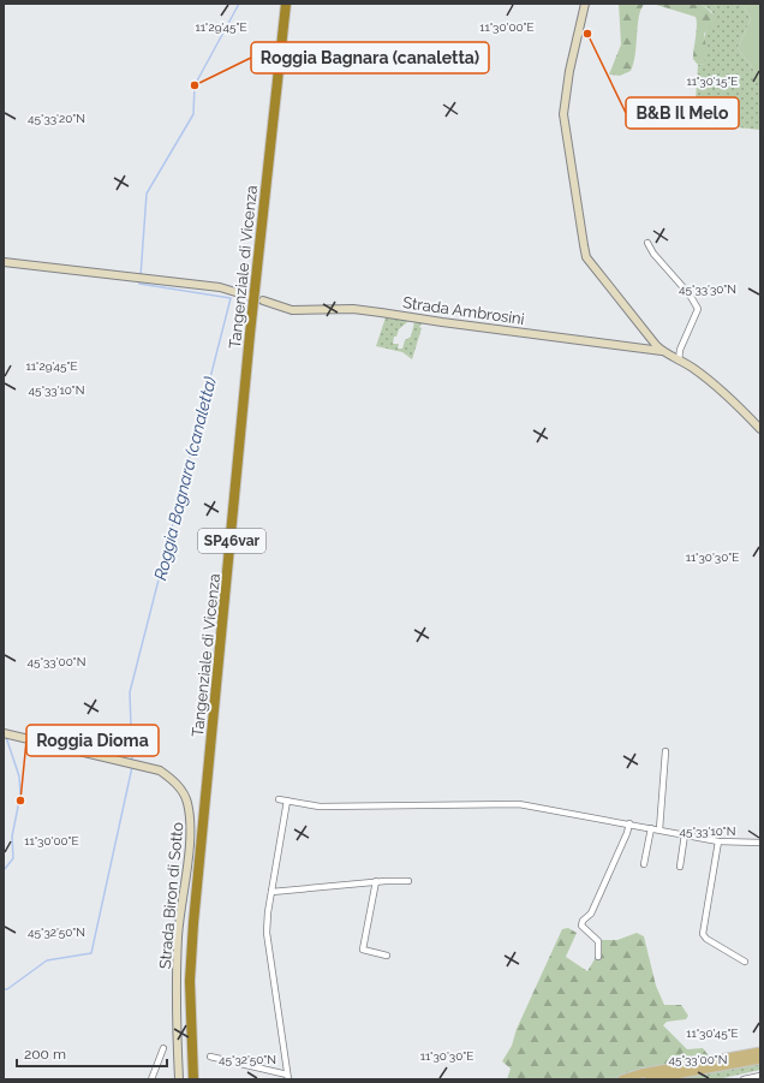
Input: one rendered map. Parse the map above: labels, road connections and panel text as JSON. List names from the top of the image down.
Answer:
{
  "streets": {
    "highway": ["Tangenziale di Vicenza", "SP46var"],
    "street": ["Strada Ambrosini", "Strada Biron di Sotto"]
  },
  "water": ["Roggia Bagnara (canaletta)"],
  "places": ["B&B Il Melo", "Roggia Bagnara (canaletta)", "Roggia Dioma"],
  "scale_bar": "200 m",
  "coordinates": [
    "11°29'45\"E",
    "11°30'00\"E",
    "11°30'15\"E",
    "45°33'20\"N",
    "45°33'30\"N",
    "45°33'10\"N",
    "11°30'30\"E",
    "45°33'00\"N",
    "45°32'50\"N",
    "11°30'45\"E"
  ]
}
